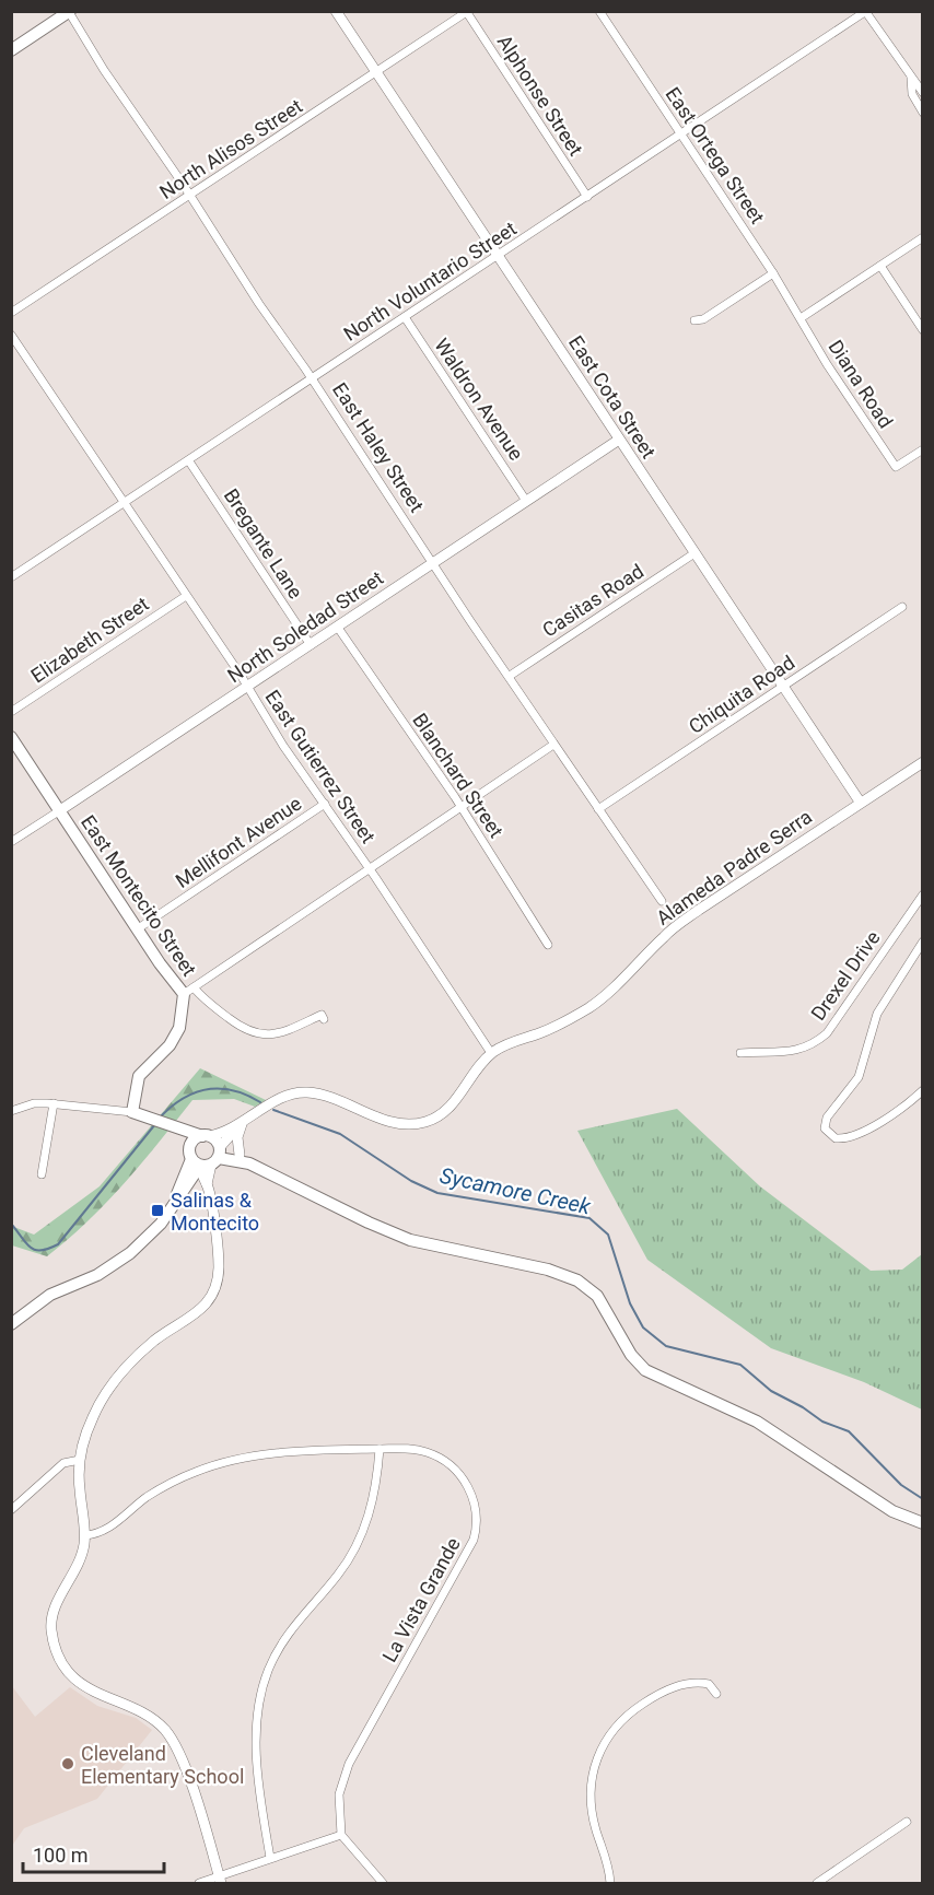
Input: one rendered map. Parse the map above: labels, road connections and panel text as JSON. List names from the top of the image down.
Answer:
{
  "streets": {
    "main road": ["East Montecito Street"],
    "street": [
      "Alphonse Street",
      "North Alisos Street",
      "East Ortega Street",
      "North Voluntario Street",
      "Diana Road",
      "East Cota Street",
      "Waldron Avenue",
      "East Haley Street",
      "Bregante Lane",
      "Casitas Road",
      "North Soledad Street",
      "Elizabeth Street",
      "Chiquita Road",
      "East Gutierrez Street",
      "Blanchard Street",
      "Mellifont Avenue",
      "Alameda Padre Serra",
      "Drexel Drive",
      "La Vista Grande"
    ]
  },
  "crossings": [
    ["Alphonse Street", "North Alisos Street"],
    ["Alphonse Street", "North Voluntario Street"],
    ["North Alisos Street", "East Cota Street"],
    ["North Alisos Street", "East Haley Street"],
    ["East Ortega Street", "North Voluntario Street"],
    ["East Ortega Street", "Diana Road"],
    ["North Voluntario Street", "East Cota Street"],
    ["North Voluntario Street", "Waldron Avenue"],
    ["North Voluntario Street", "East Haley Street"],
    ["North Voluntario Street", "Bregante Lane"],
    ["North Voluntario Street", "East Gutierrez Street"],
    ["East Cota Street", "Casitas Road"],
    ["East Cota Street", "North Soledad Street"],
    ["East Cota Street", "Chiquita Road"],
    ["East Cota Street", "Alameda Padre Serra"],
    ["Waldron Avenue", "North Soledad Street"],
    ["East Haley Street", "Casitas Road"],
    ["East Haley Street", "North Soledad Street"],
    ["East Haley Street", "Chiquita Road"],
    ["Bregante Lane", "North Soledad Street"],
    ["North Soledad Street", "East Gutierrez Street"],
    ["North Soledad Street", "Blanchard Street"],
    ["North Soledad Street", "East Montecito Street"],
    ["Elizabeth Street", "East Gutierrez Street"],
    ["East Gutierrez Street", "Mellifont Avenue"],
    ["East Gutierrez Street", "Alameda Padre Serra"],
    ["Mellifont Avenue", "East Montecito Street"]
  ],
  "water": ["Sycamore Creek"],
  "places": {
    "transit": ["Salinas & Montecito"],
    "other": ["Cleveland Elementary School"]
  },
  "scale_bar": "100 m"
}
